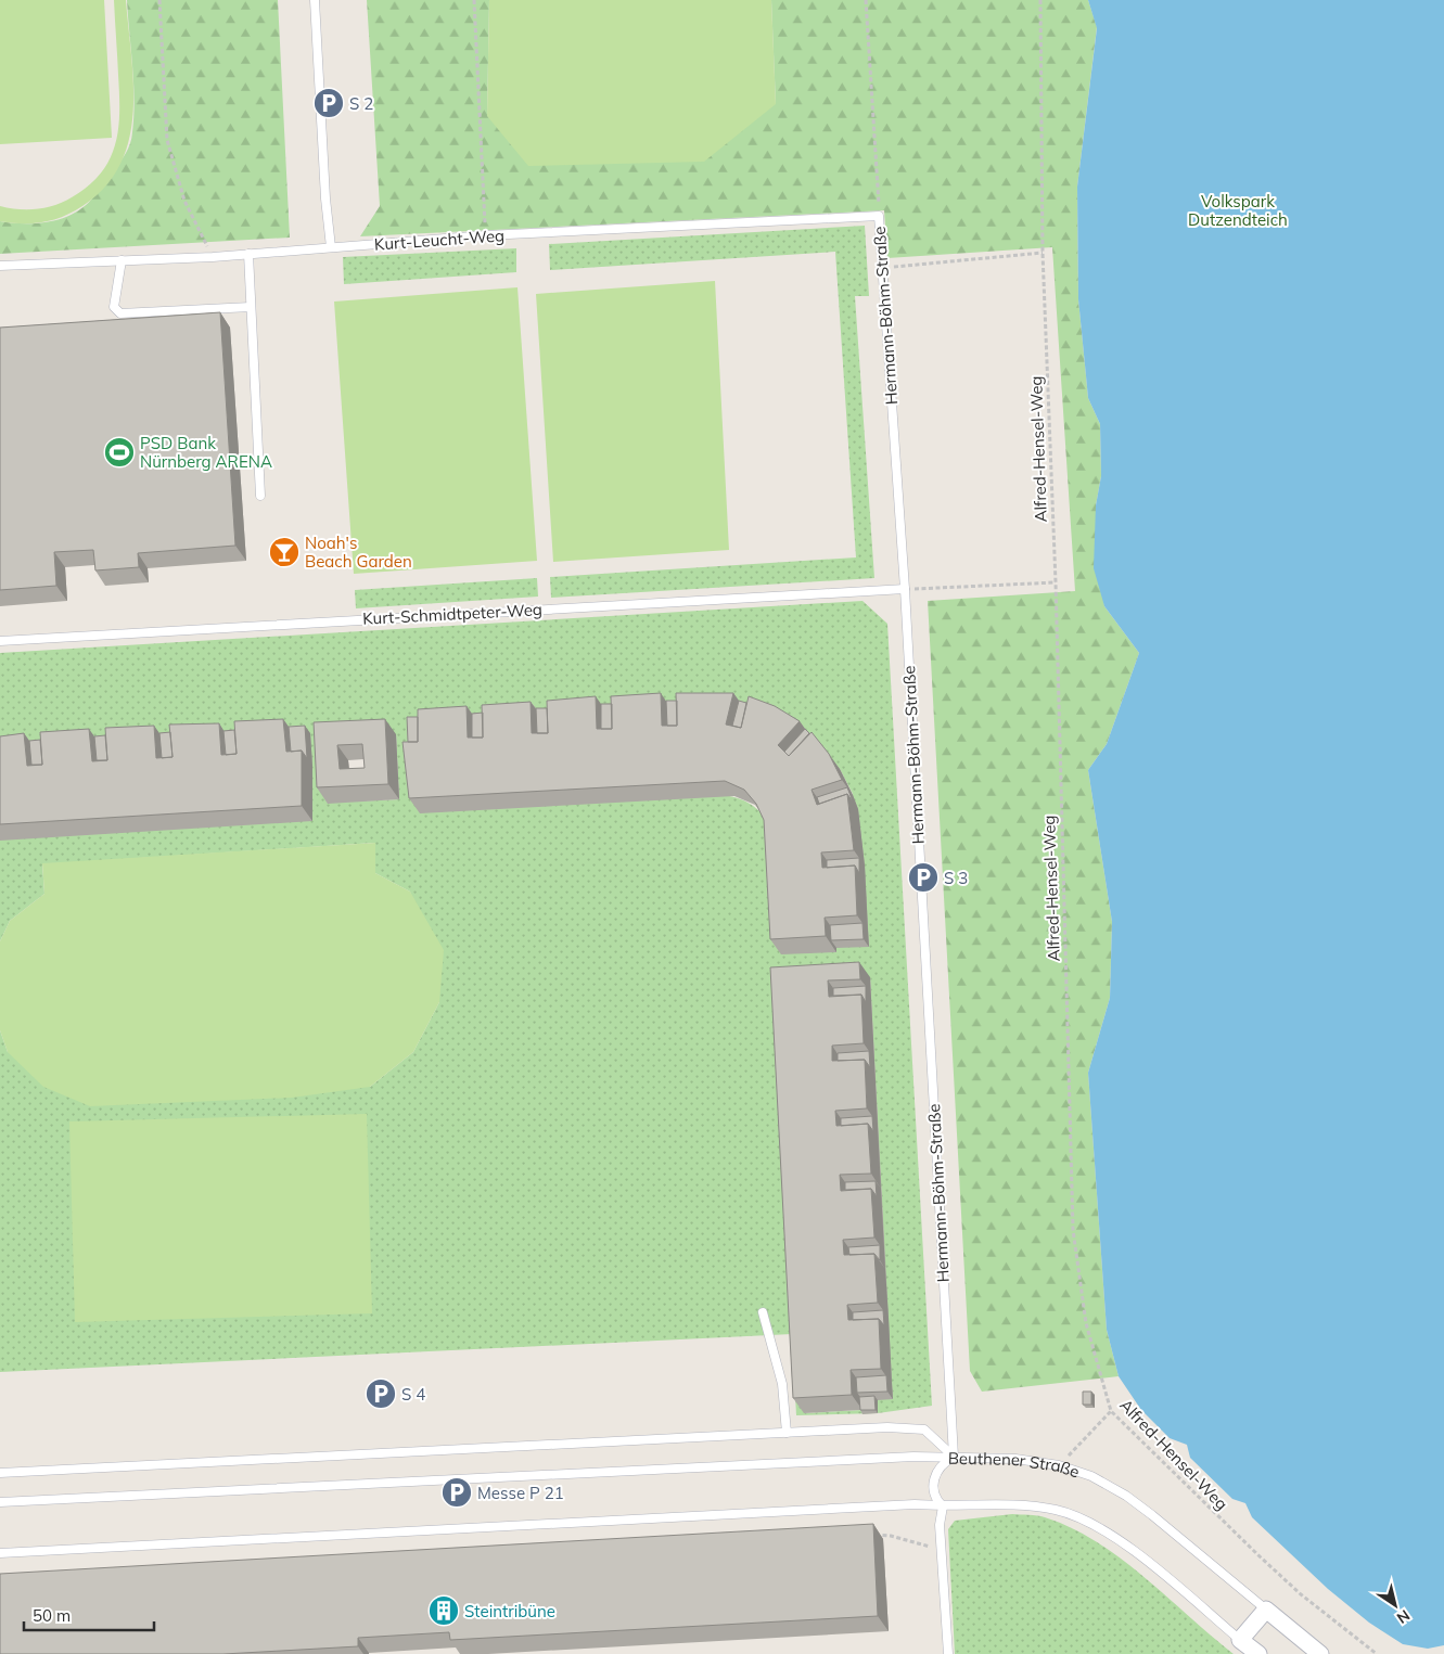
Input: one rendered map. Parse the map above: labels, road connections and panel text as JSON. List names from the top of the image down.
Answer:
{
  "streets": {
    "street": ["Beuthener Straße"],
    "lane": ["Kurt-Leucht-Weg", "Hermann-Böhm-Straße", "Kurt-Schmidtpeter-Weg"],
    "path": ["Alfred-Hensel-Weg"]
  },
  "crossings": [
    ["Kurt-Leucht-Weg", "Hermann-Böhm-Straße"],
    ["Hermann-Böhm-Straße", "Kurt-Schmidtpeter-Weg"],
    ["Hermann-Böhm-Straße", "Beuthener Straße"]
  ],
  "parks": ["Volkspark Dutzendteich"],
  "places": {
    "parking": [
      "S 2",
      "S 3",
      "S 4",
      "Messe P 21"
    ],
    "sports": ["PSD Bank Nürnberg ARENA"],
    "bar": ["Noah's Beach Garden"],
    "building": ["Steintribüne"]
  },
  "scale_bar": "50 m",
  "north": "bottom right"
}
